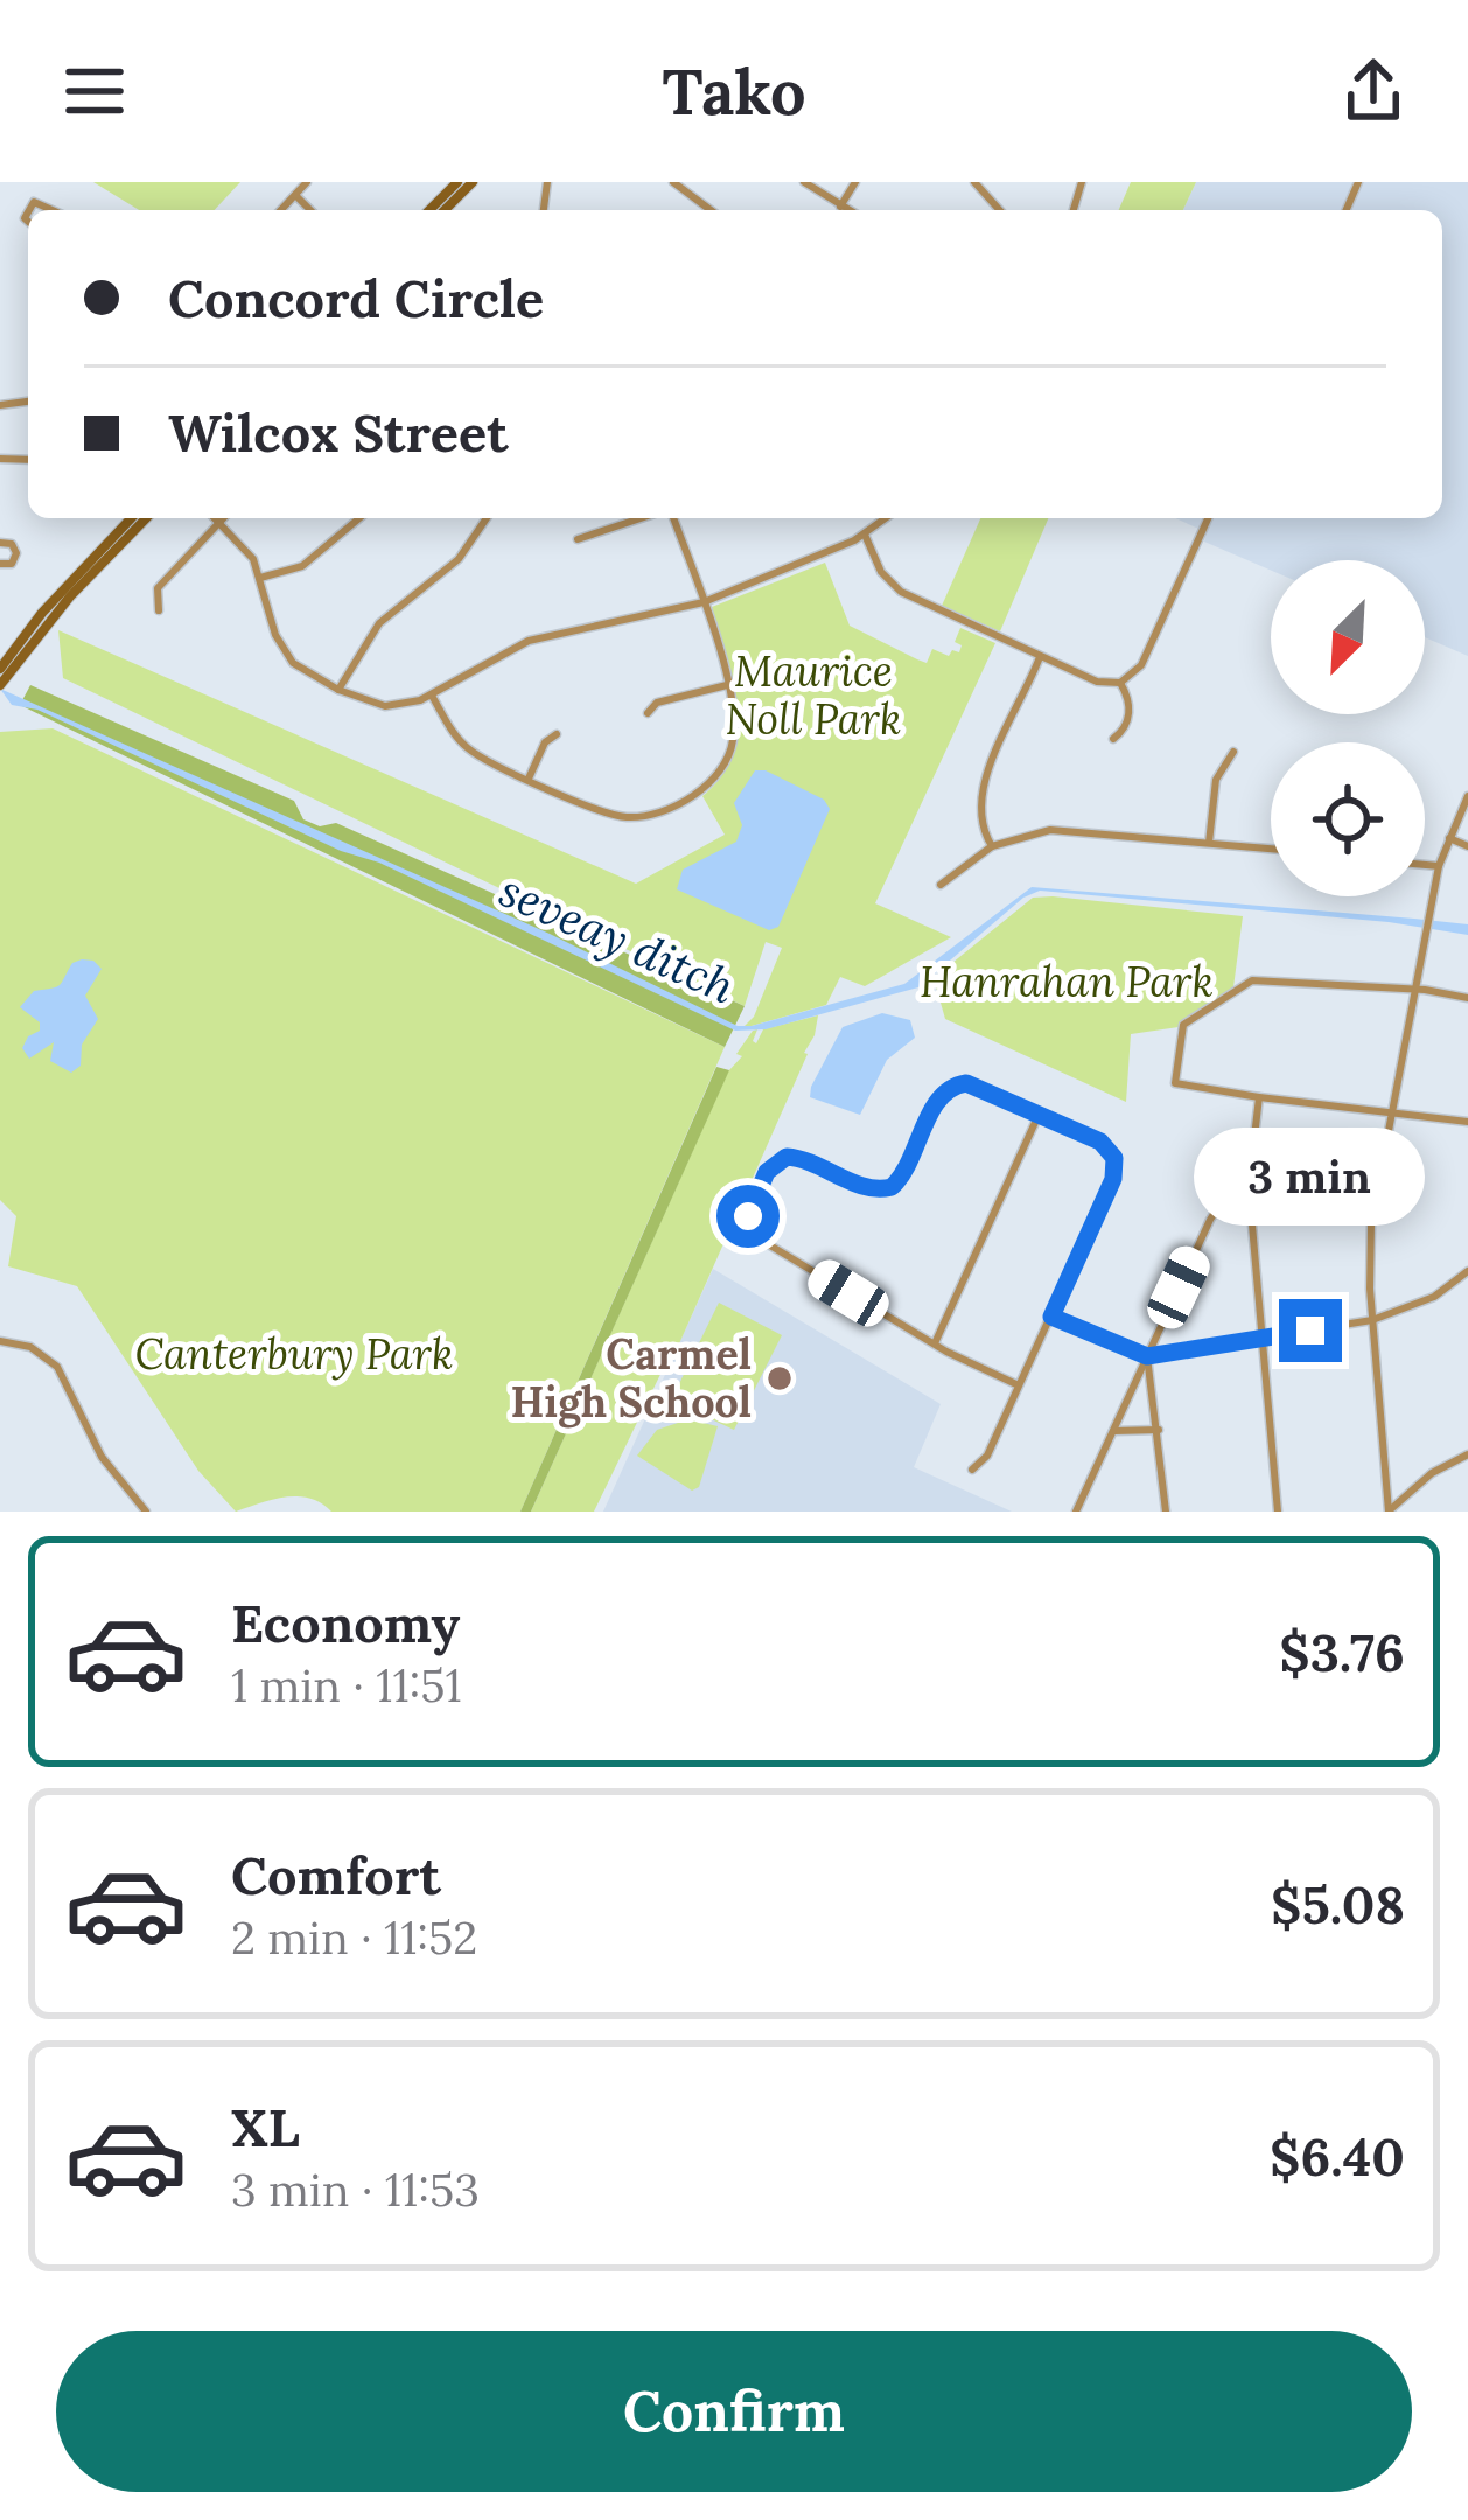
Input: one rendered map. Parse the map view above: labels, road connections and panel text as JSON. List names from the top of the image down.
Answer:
{
  "water": ["seveay ditch"],
  "parks": ["Maurice Noll Park", "Hanrahan Park", "Canterbury Park"],
  "places": ["Carmel High School"],
  "north": "bottom left",
  "page": {
    "header": "Tako",
    "banner": ["Concord Circle", "Wilcox Street"],
    "bubble": "3 min",
    "list": [
      {
        "name": "Economy",
        "note": "1 min · 11:51",
        "value": "$3.76"
      },
      {
        "name": "Comfort",
        "note": "2 min · 11:52",
        "value": "$5.08"
      },
      {
        "name": "XL",
        "note": "3 min · 11:53",
        "value": "$6.40"
      }
    ],
    "buttons": "Confirm"
  }
}
